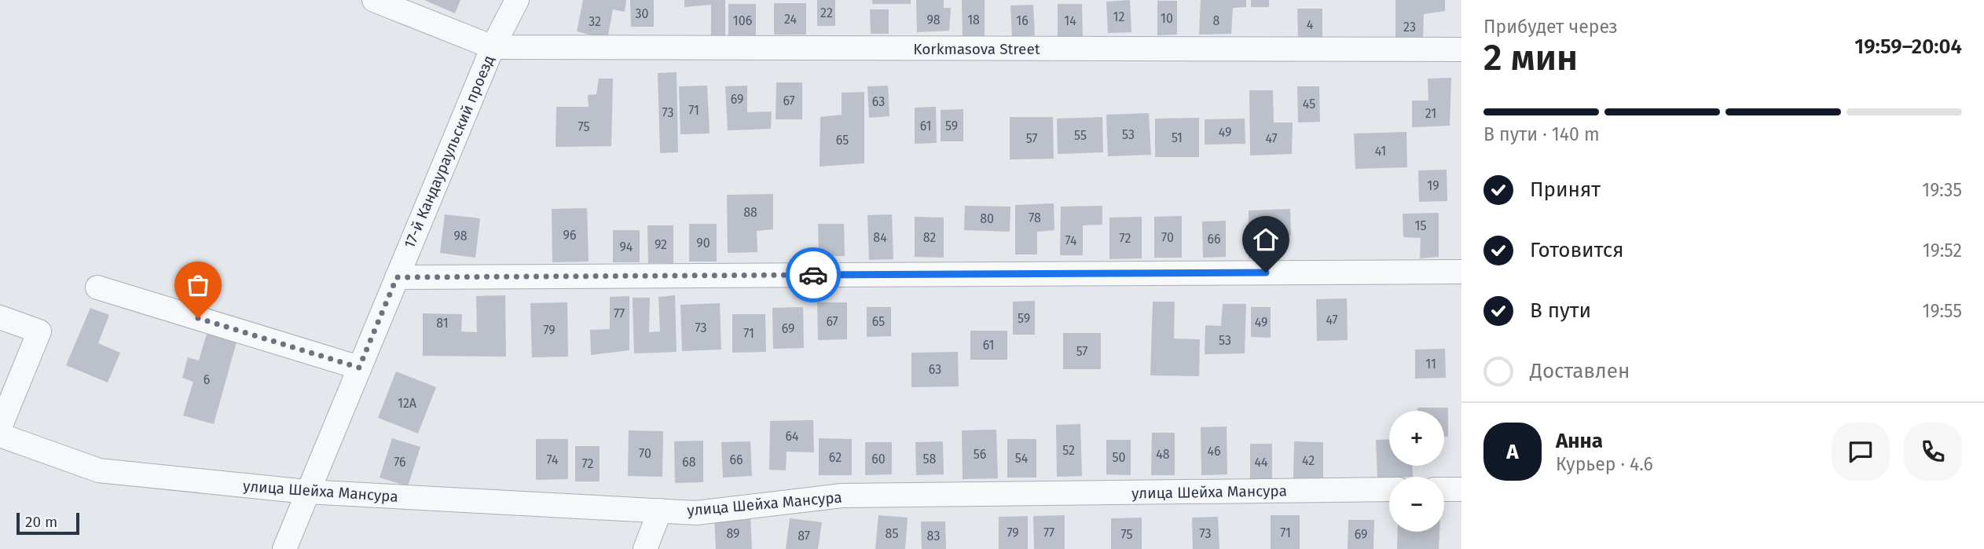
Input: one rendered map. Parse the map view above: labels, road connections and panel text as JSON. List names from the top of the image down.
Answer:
{
  "streets": {
    "street": ["Korkmasova Street", "17-й Кандаураульский проезд", "улица Шейха Мансура"]
  },
  "crossings": [
    ["Korkmasova Street", "17-й Кандаураульский проезд"],
    ["17-й Кандаураульский проезд", "улица Шейха Мансура"]
  ],
  "house_numbers": [
    "22",
    "30",
    "12",
    "10",
    "24",
    "98",
    "18",
    "106",
    "16",
    "14",
    "8",
    "32",
    "4",
    "23",
    "69",
    "67",
    "63",
    "45",
    "71",
    "73",
    "21",
    "61",
    "59",
    "75",
    "49",
    "53",
    "55",
    "51",
    "57",
    "47",
    "65",
    "41",
    "19",
    "88",
    "78",
    "80",
    "15",
    "96",
    "98",
    "84",
    "82",
    "70",
    "72",
    "66",
    "74",
    "90",
    "92",
    "94",
    "77",
    "59",
    "47",
    "67",
    "65",
    "49",
    "81",
    "73",
    "69",
    "79",
    "71",
    "53",
    "61",
    "57",
    "11",
    "63",
    "6",
    "12А",
    "64",
    "52",
    "46",
    "70",
    "56",
    "48",
    "62",
    "50",
    "54",
    "60",
    "58",
    "74",
    "66",
    "42",
    "76",
    "68",
    "44",
    "72",
    "79",
    "77",
    "71",
    "89",
    "85",
    "73",
    "75",
    "69",
    "87",
    "83"
  ],
  "scale_bar": "20 m",
  "page": {
    "heading": ["2 мин", "Прибудет через", "19:59–20:04"],
    "panel": ["Анна", "Курьер · 4.6"],
    "bar": "В пути · 140 m",
    "list": [
      ["Принят", "19:35"],
      ["Готовится", "19:52"],
      ["В пути", "19:55"],
      "Доставлен"
    ],
    "map_buttons": ["+", "−"],
    "round": "А",
    "scale": "20 m"
  }
}
